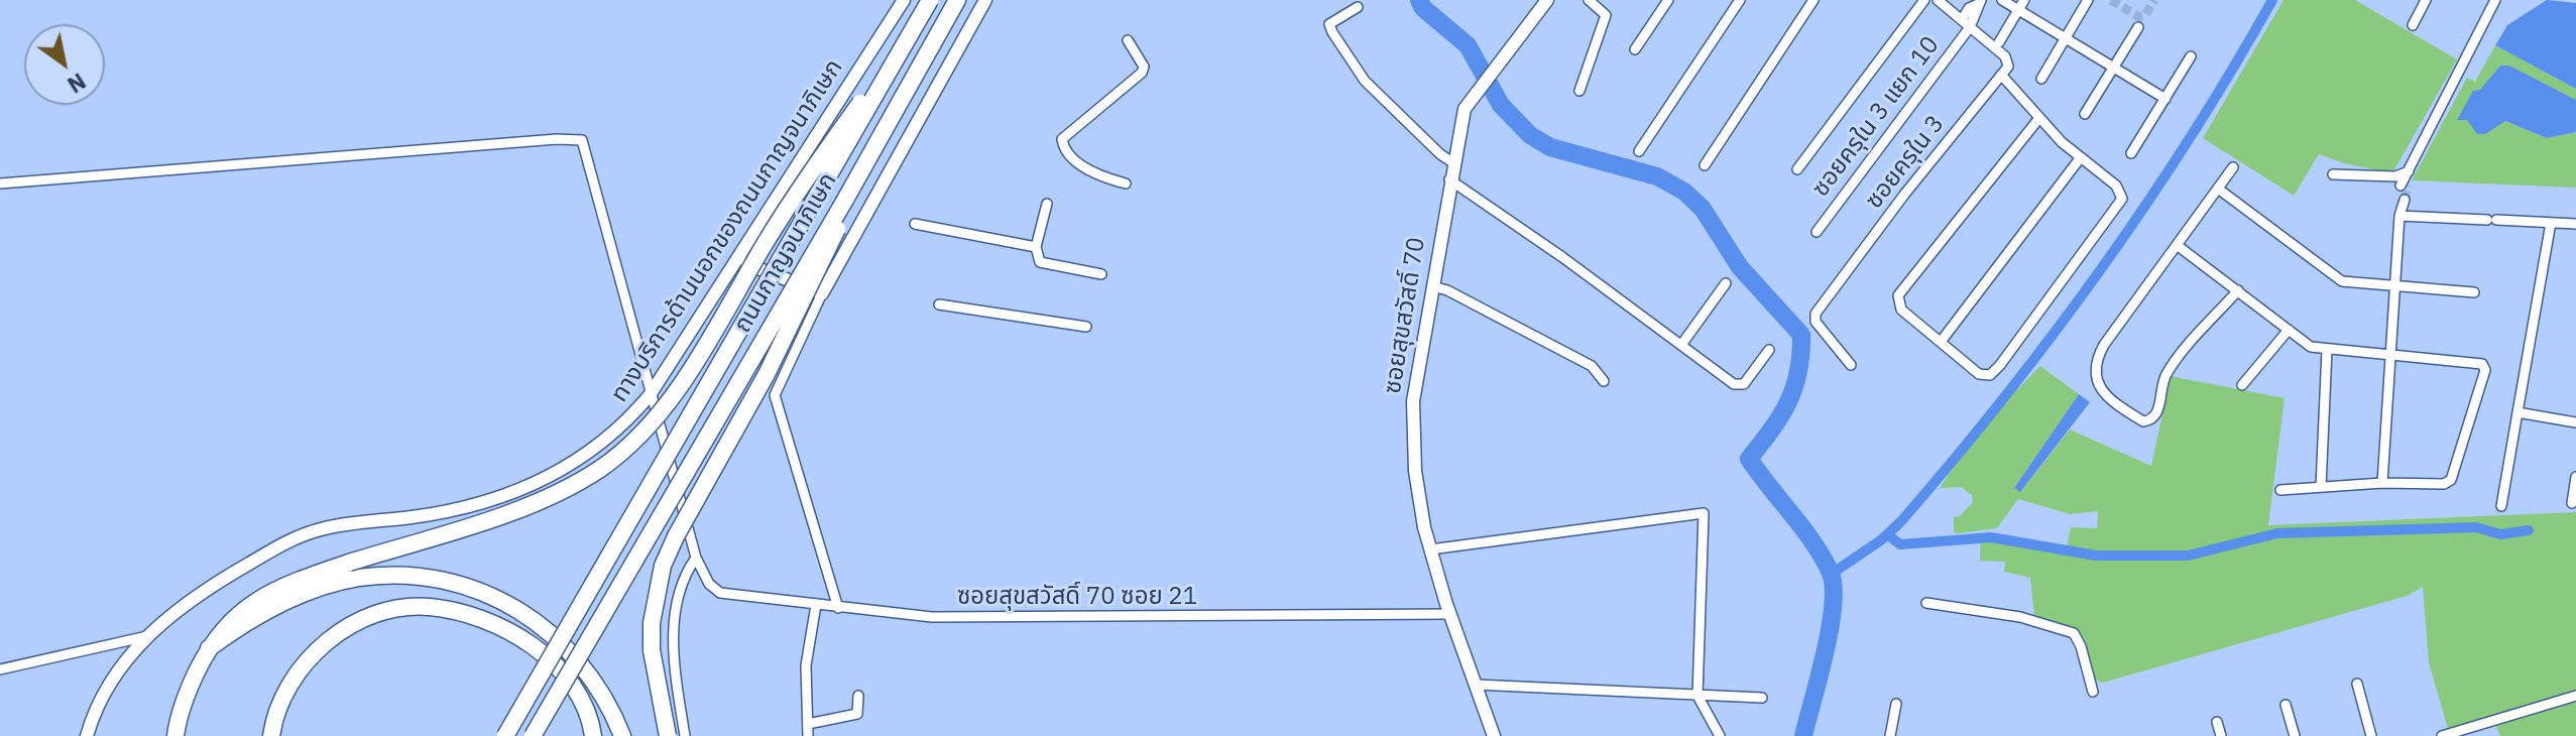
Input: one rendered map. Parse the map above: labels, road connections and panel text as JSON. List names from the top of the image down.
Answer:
{
  "streets": {
    "highway": ["ถนนกาญจนาภิเษก"],
    "main road": ["ทางบริการด้านนอกของถนนกาญจนาภิเษก", "ซอยสุขสวัสดิ์ 70"],
    "street": ["ซอยครุใน 3 แยก 10", "ซอยครุใน 3", "ซอยสุขสวัสดิ์ 70 ซอย 21"]
  },
  "crossings": [
    ["ซอยสุขสวัสดิ์ 70", "ซอยสุขสวัสดิ์ 70 ซอย 21"]
  ],
  "north": "bottom right"
}
